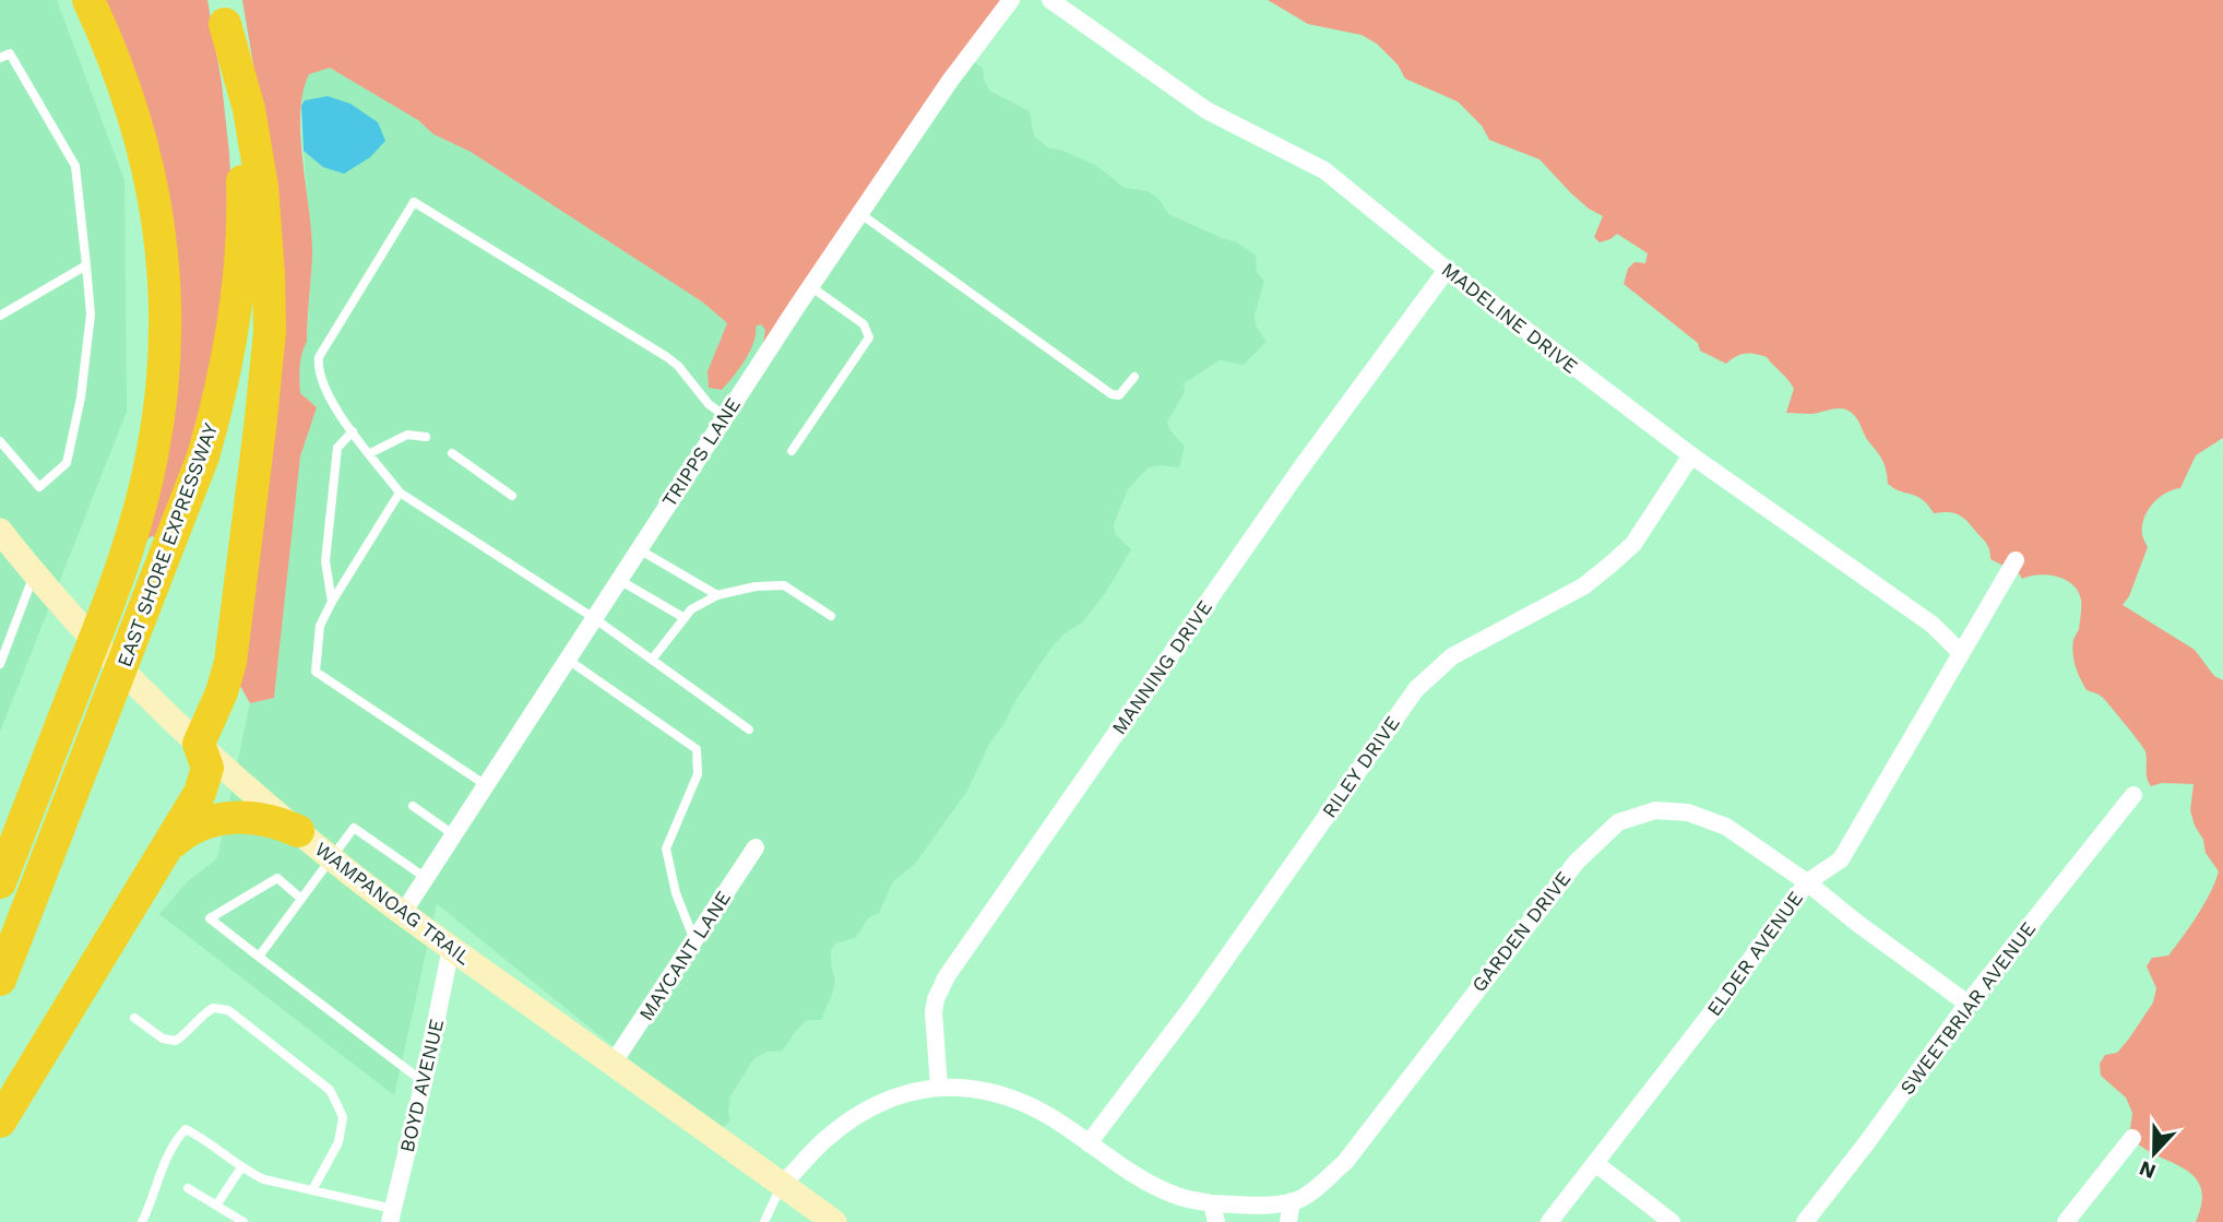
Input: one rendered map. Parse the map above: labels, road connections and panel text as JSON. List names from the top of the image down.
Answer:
{
  "streets": {
    "highway": ["EAST SHORE EXPRESSWAY"],
    "main road": ["WAMPANOAG TRAIL"],
    "street": [
      "MADELINE DRIVE",
      "TRIPPS LANE",
      "MANNING DRIVE",
      "RILEY DRIVE",
      "GARDEN DRIVE",
      "ELDER AVENUE",
      "MAYCANT LANE",
      "SWEETBRIAR AVENUE",
      "BOYD AVENUE"
    ]
  },
  "crossings": [
    ["MADELINE DRIVE", "MANNING DRIVE"],
    ["MADELINE DRIVE", "RILEY DRIVE"],
    ["MADELINE DRIVE", "ELDER AVENUE"],
    ["TRIPPS LANE", "WAMPANOAG TRAIL"],
    ["MANNING DRIVE", "GARDEN DRIVE"],
    ["RILEY DRIVE", "GARDEN DRIVE"],
    ["WAMPANOAG TRAIL", "GARDEN DRIVE"],
    ["WAMPANOAG TRAIL", "MAYCANT LANE"],
    ["WAMPANOAG TRAIL", "BOYD AVENUE"],
    ["GARDEN DRIVE", "ELDER AVENUE"],
    ["GARDEN DRIVE", "SWEETBRIAR AVENUE"]
  ],
  "north": "bottom"
}
